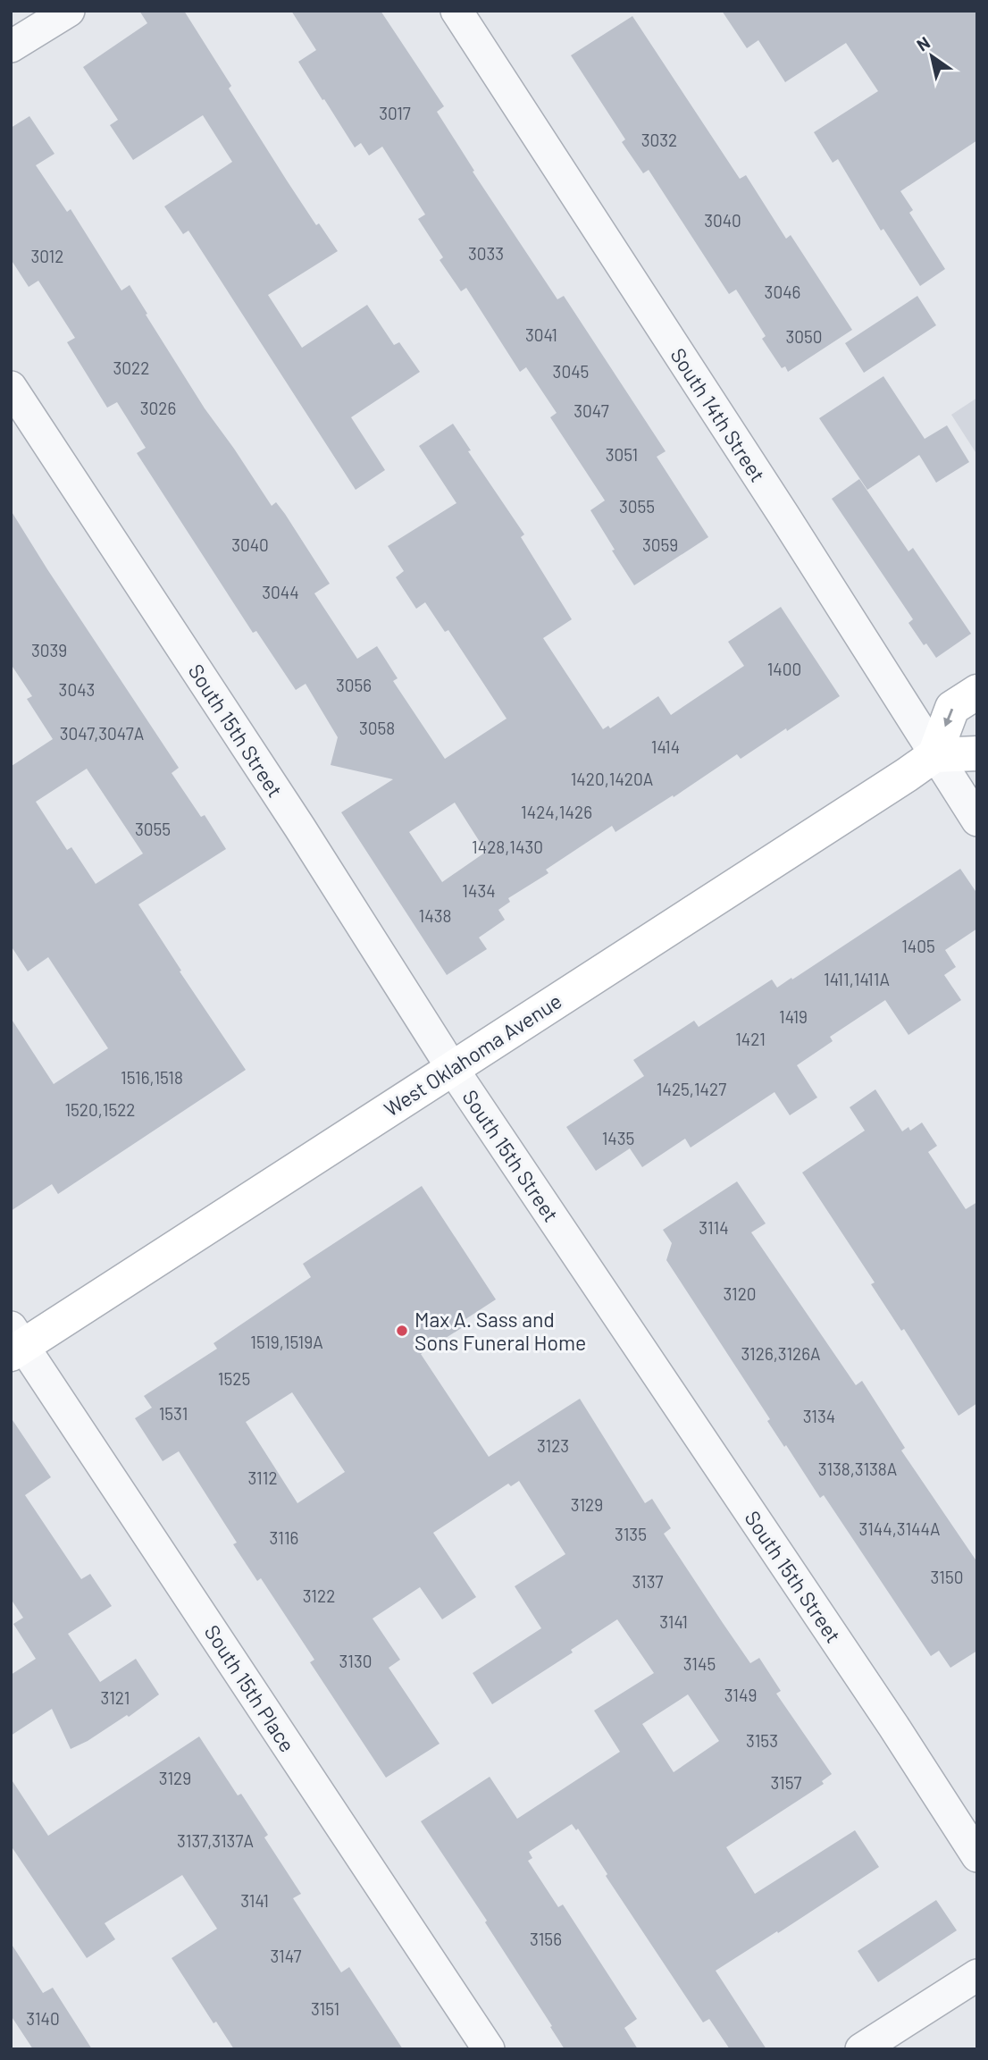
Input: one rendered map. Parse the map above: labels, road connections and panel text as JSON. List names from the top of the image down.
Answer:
{
  "streets": {
    "main road": ["West Oklahoma Avenue"],
    "street": ["South 14th Street", "South 15th Street", "South 15th Place"]
  },
  "crossings": [
    ["South 14th Street", "West Oklahoma Avenue"],
    ["South 15th Street", "West Oklahoma Avenue"],
    ["West Oklahoma Avenue", "South 15th Place"]
  ],
  "places": ["Max A. Sass and Sons Funeral Home"],
  "house_numbers": [
    "3017",
    "3032",
    "3040",
    "3033",
    "3012",
    "3046",
    "3041",
    "3050",
    "3022",
    "3045",
    "3026",
    "3047",
    "3051",
    "3055",
    "3040",
    "3059",
    "3044",
    "3039",
    "1400",
    "3056",
    "3043",
    "3058",
    "3047,3047A",
    "1414",
    "1420,1420A",
    "1424,1426",
    "3055",
    "1428,1430",
    "1434",
    "1438",
    "1405",
    "1411,1411A",
    "1419",
    "1421",
    "1516,1518",
    "1425,1427",
    "1520,1522",
    "1435",
    "3114",
    "3120",
    "1519,1519A",
    "3126,3126A",
    "1525",
    "1531",
    "3134",
    "3123",
    "3138,3138A",
    "3112",
    "3129",
    "3144,3144A",
    "3135",
    "3116",
    "3150",
    "3137",
    "3122",
    "3141",
    "3130",
    "3145",
    "3149",
    "3121",
    "3153",
    "3129",
    "3157",
    "3137,3137A",
    "3141",
    "3156",
    "3147",
    "3151",
    "3140"
  ],
  "north": "top left"
}
